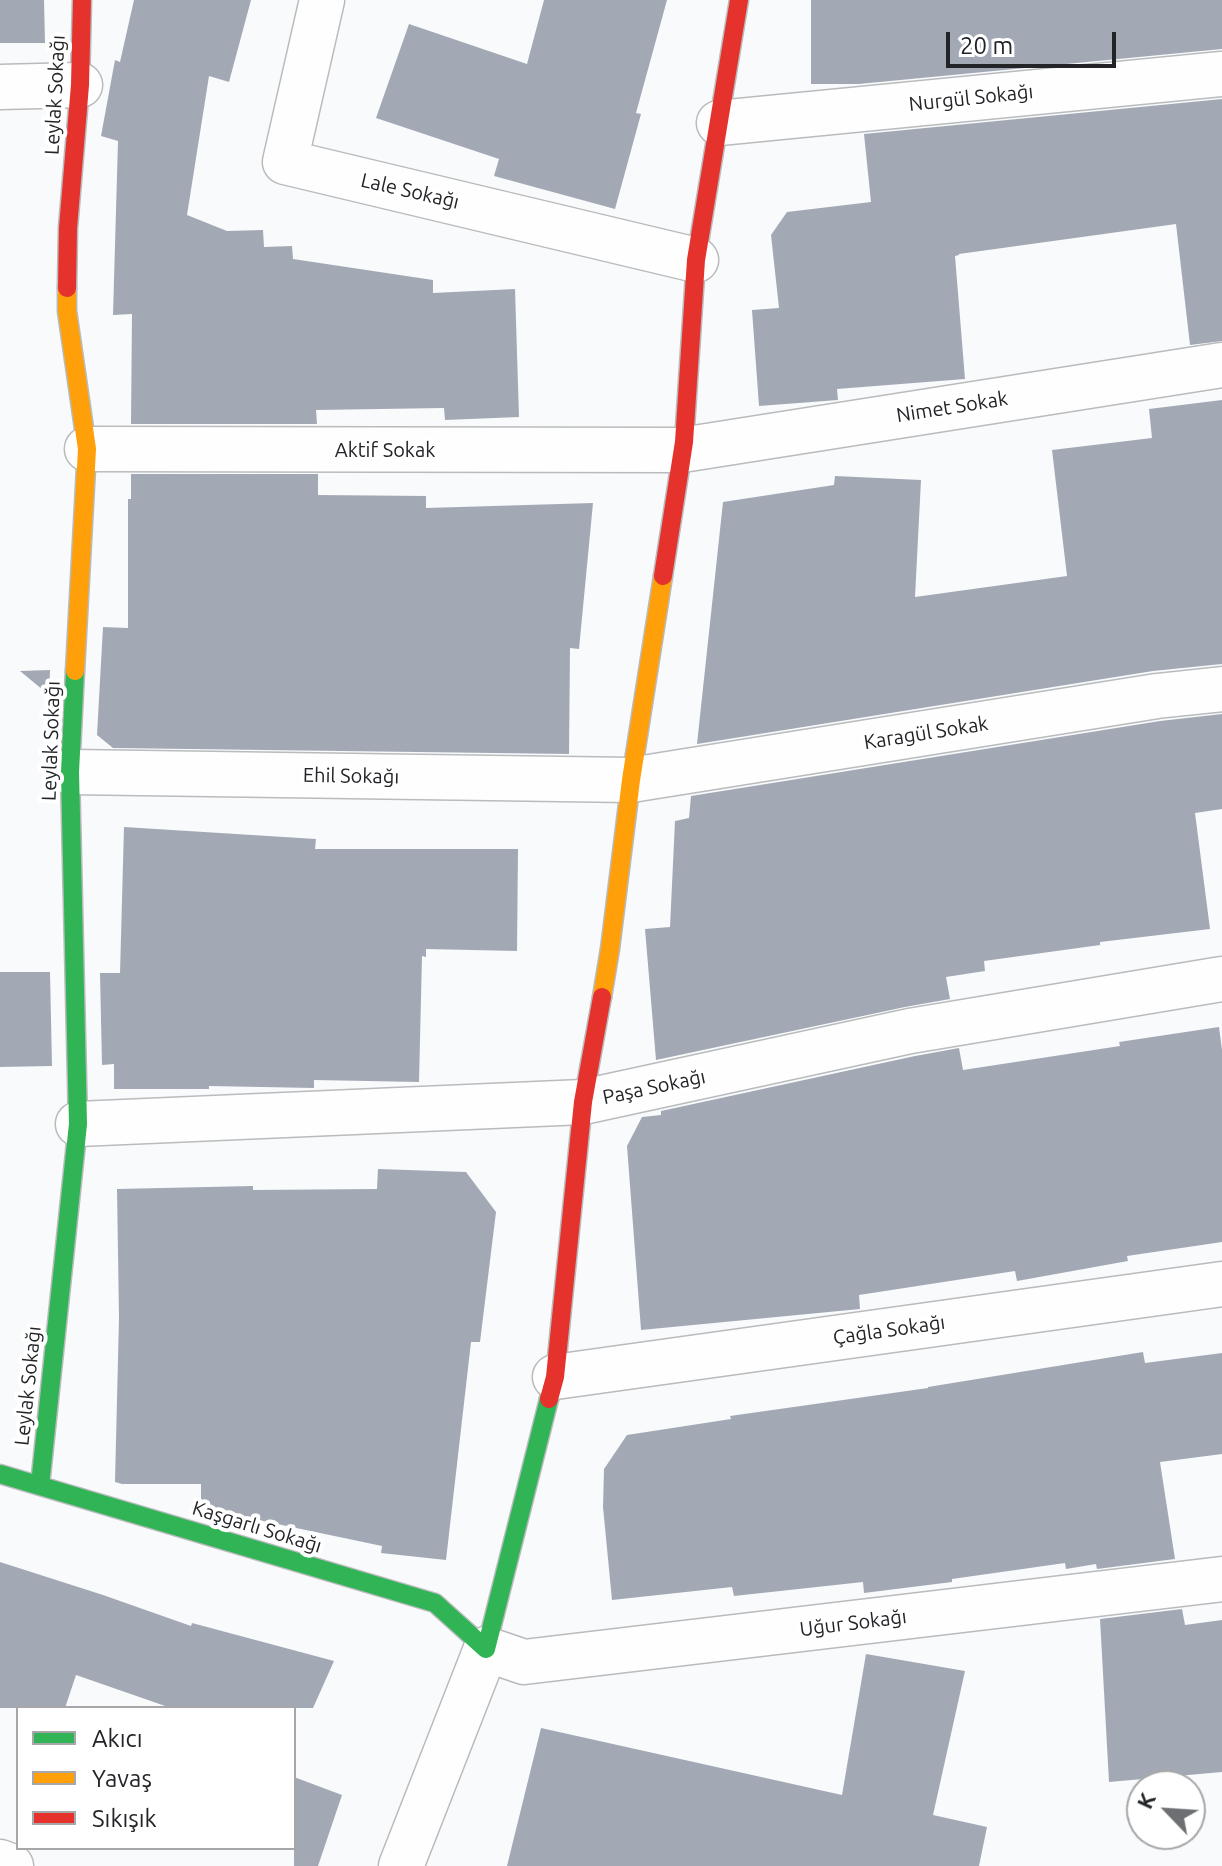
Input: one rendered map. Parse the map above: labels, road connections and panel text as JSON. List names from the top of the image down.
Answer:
{
  "streets": {
    "street": [
      "Leylak Sokağı",
      "Nurgül Sokağı",
      "Lale Sokağı",
      "Nimet Sokak",
      "Aktif Sokak",
      "Karagül Sokak",
      "Ehil Sokağı",
      "Paşa Sokağı",
      "Çağla Sokağı",
      "Kaşgarlı Sokağı",
      "Uğur Sokağı"
    ]
  },
  "crossings": [
    ["Leylak Sokağı", "Aktif Sokak"],
    ["Leylak Sokağı", "Ehil Sokağı"],
    ["Leylak Sokağı", "Paşa Sokağı"],
    ["Leylak Sokağı", "Kaşgarlı Sokağı"],
    ["Nimet Sokak", "Aktif Sokak"],
    ["Karagül Sokak", "Ehil Sokağı"],
    ["Kaşgarlı Sokağı", "Uğur Sokağı"]
  ],
  "legend": ["Akıcı", "Yavaş", "Sıkışık"],
  "scale_bar": "20 m",
  "north": "top left"
}
